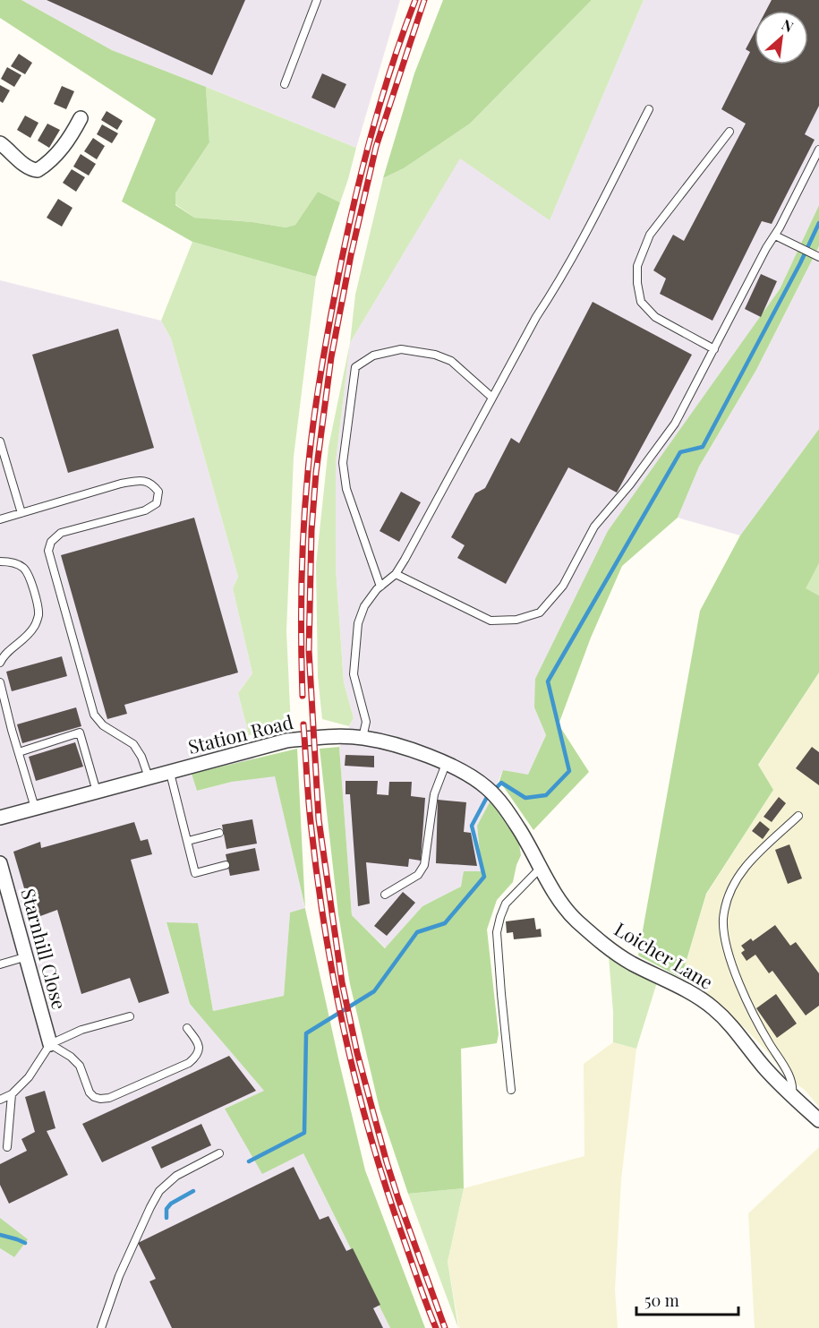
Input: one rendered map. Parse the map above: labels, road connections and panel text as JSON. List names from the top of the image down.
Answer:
{
  "streets": {
    "street": ["Station Road", "Starnhill Close", "Loicher Lane"]
  },
  "crossings": [
    ["Station Road", "Loicher Lane"]
  ],
  "scale_bar": "50 m",
  "north": "top right"
}
